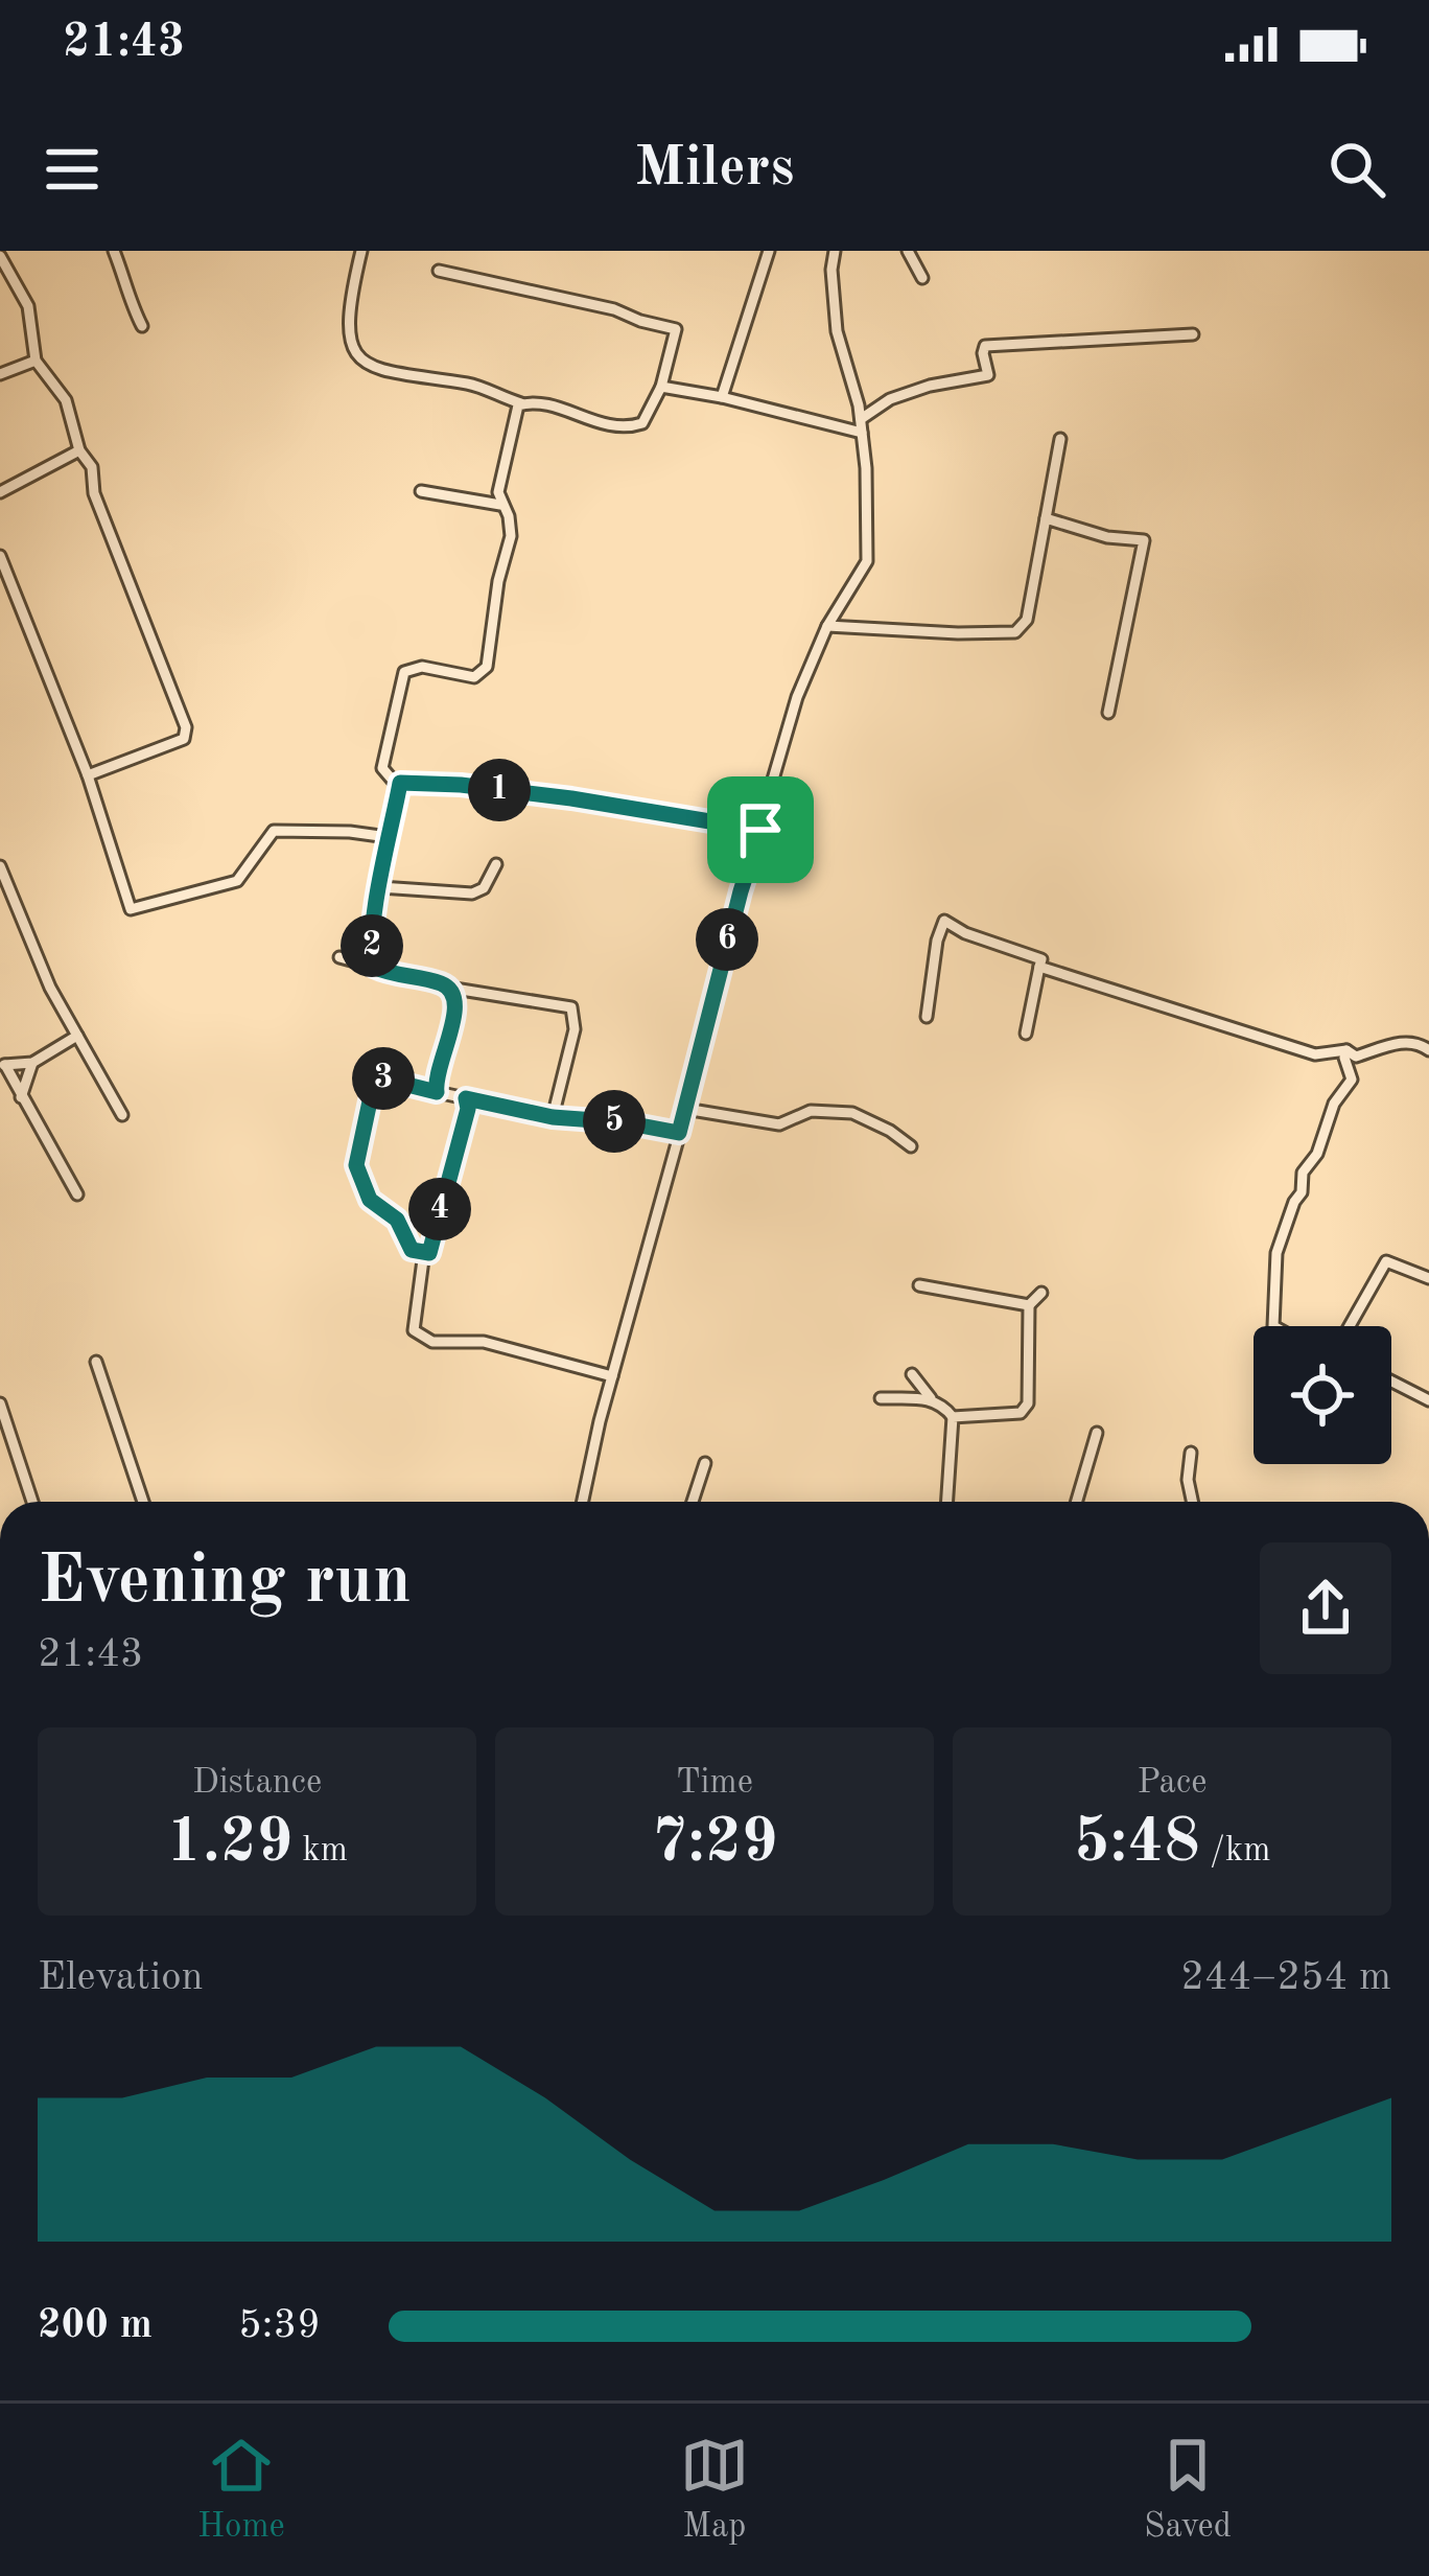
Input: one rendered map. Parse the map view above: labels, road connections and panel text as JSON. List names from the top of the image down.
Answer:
{
  "page": {
    "status": "21:43",
    "header": "Milers",
    "pins": [
      "1",
      "6",
      "2",
      "3",
      "5",
      "4"
    ],
    "heading": ["Evening run", "21:43"],
    "stats": [
      ["Distance", "1.29 km"],
      ["Time", "7:29"],
      ["Pace", "5:48 /km"]
    ],
    "chart": ["Elevation", "244–254 m"],
    "list": [
      {
        "name": "200 m",
        "note": "5:39"
      }
    ],
    "tabs": ["Home", "Map", "Saved"]
  }
}
